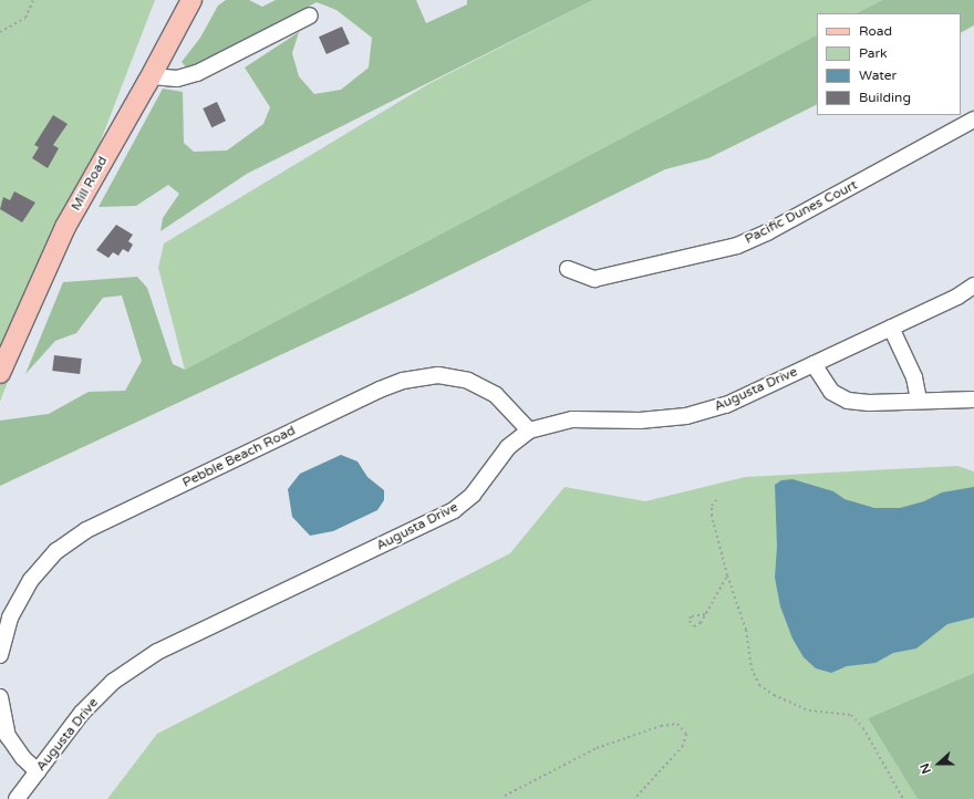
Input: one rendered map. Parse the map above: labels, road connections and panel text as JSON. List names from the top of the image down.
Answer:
{
  "streets": {
    "main road": ["Mill Road"],
    "street": ["Pacific Dunes Court", "Augusta Drive", "Pebble Beach Road"]
  },
  "crossings": [
    ["Augusta Drive", "Pebble Beach Road"]
  ],
  "legend": [
    "Road",
    "Park",
    "Water",
    "Building"
  ],
  "north": "left"
}
